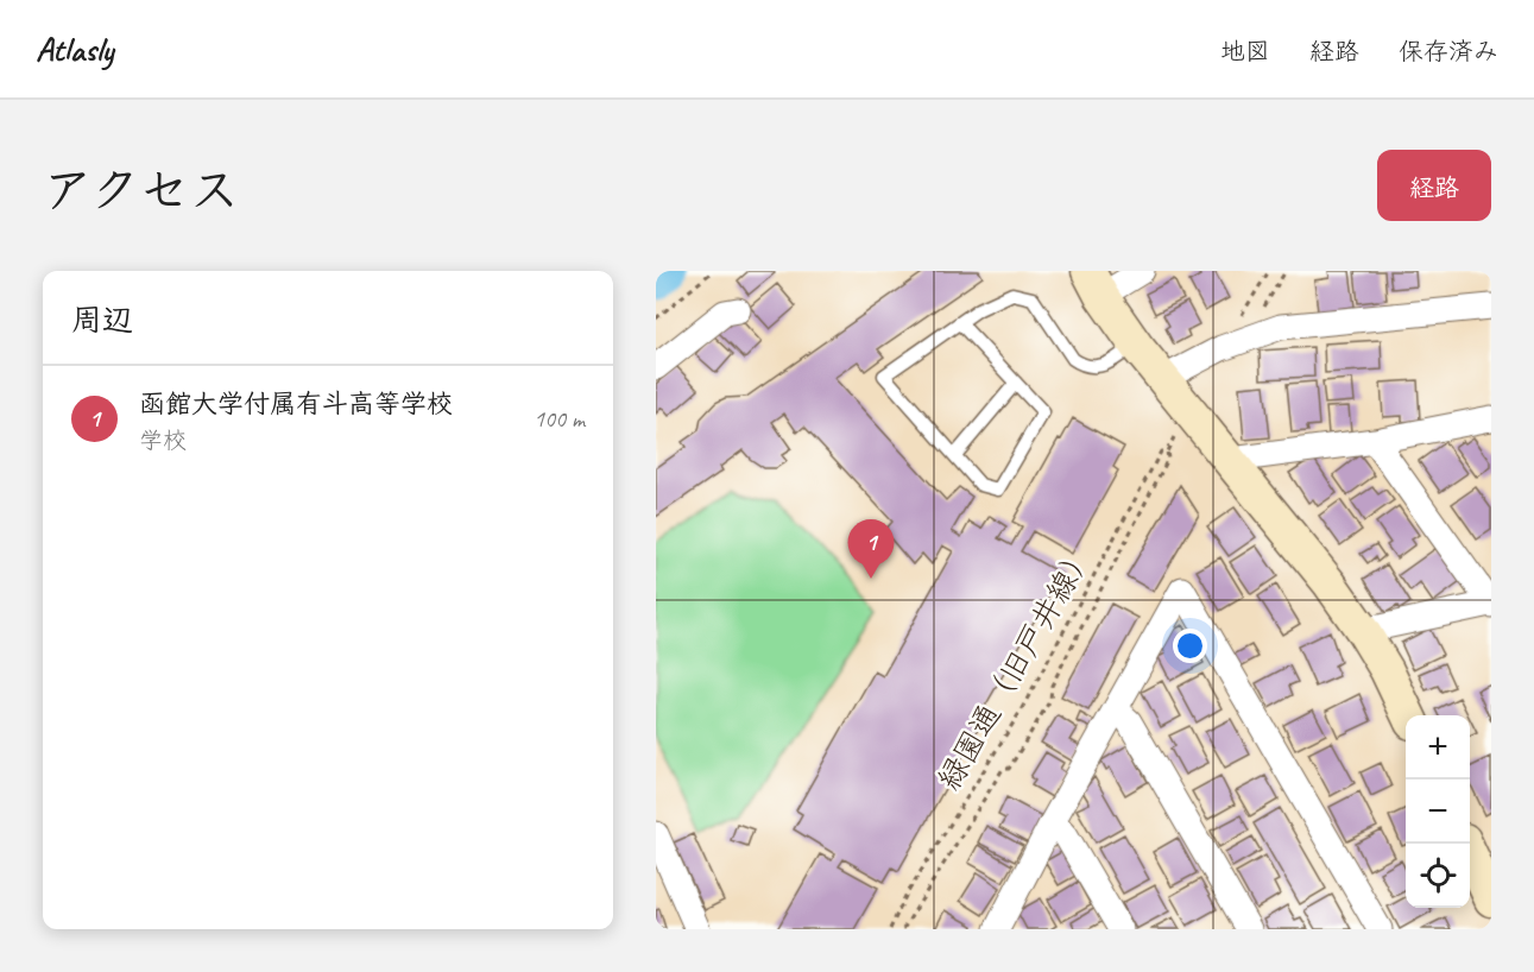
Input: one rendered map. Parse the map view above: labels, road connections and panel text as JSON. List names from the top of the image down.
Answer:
{
  "streets": {
    "path": ["緑園通（旧戸井線）"]
  },
  "page": {
    "header": "Atlasly",
    "nav": ["地図", "経路", "保存済み"],
    "title": "アクセス",
    "buttons": "経路",
    "heading": "周辺",
    "list": [
      {
        "mark": "1",
        "name": "函館大学付属有斗高等学校",
        "note": "学校",
        "value": "100 m"
      }
    ],
    "pins": "1",
    "map_buttons": ["+", "−"]
  }
}
